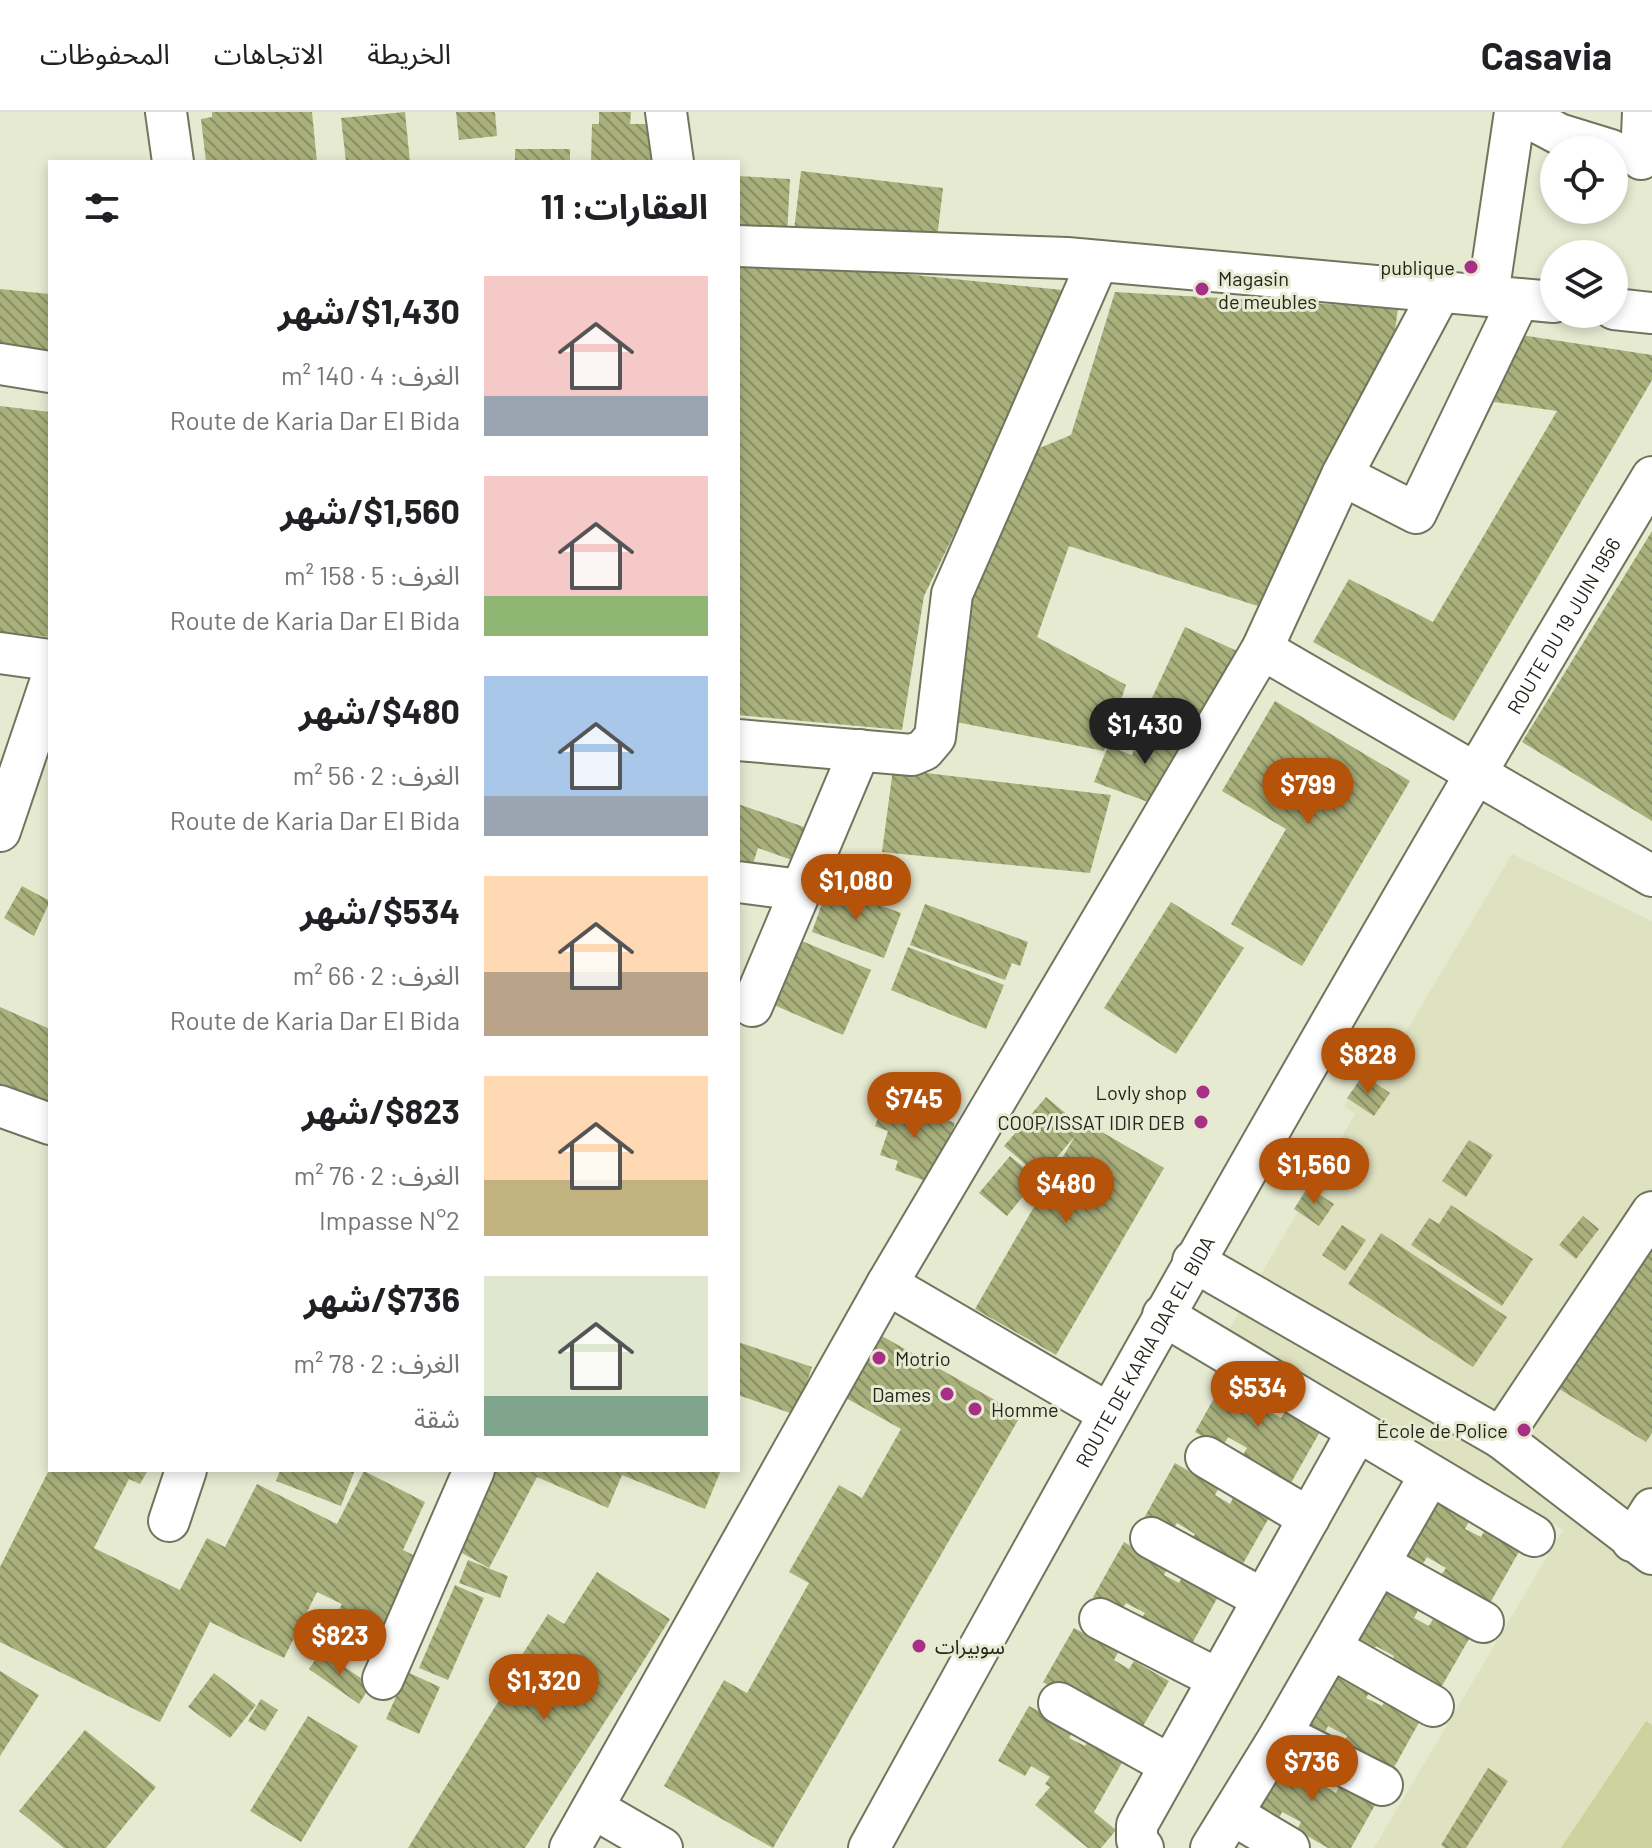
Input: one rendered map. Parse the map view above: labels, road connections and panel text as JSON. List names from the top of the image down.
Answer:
{
  "streets": {
    "street": ["ROUTE DU 19 JUIN 1956", "ROUTE DE KARIA DAR EL BIDA"]
  },
  "crossings": [
    ["ROUTE DU 19 JUIN 1956", "ROUTE DE KARIA DAR EL BIDA"]
  ],
  "places": [
    "publique",
    "Magasin de meubles",
    "Lovly shop",
    "COOP/ISSAT IDIR DEB",
    "Motrio",
    "Dames",
    "Homme",
    "École de Police",
    "سوبيرات"
  ],
  "page": {
    "header": "Casavia",
    "nav": ["الخريطة", "الاتجاهات", "المحفوظات"],
    "heading": "العقارات: 11",
    "list": [
      {
        "name": "$1,430/شهر",
        "note": "الغرف: 4 · 140 m² · Route de Karia Dar El Bida"
      },
      {
        "name": "$1,560/شهر",
        "note": "الغرف: 5 · 158 m² · Route de Karia Dar El Bida"
      },
      {
        "name": "$480/شهر",
        "note": "الغرف: 2 · 56 m² · Route de Karia Dar El Bida"
      },
      {
        "name": "$534/شهر",
        "note": "الغرف: 2 · 66 m² · Route de Karia Dar El Bida"
      },
      {
        "name": "$823/شهر",
        "note": "الغرف: 2 · 76 m² · Impasse N°2"
      },
      {
        "name": "$736/شهر",
        "note": "الغرف: 2 · 78 m² · شقة"
      }
    ],
    "price": [
      "$1,430",
      "$799",
      "$1,080",
      "$828",
      "$745",
      "$1,560",
      "$480",
      "$534",
      "$823",
      "$1,320",
      "$736"
    ]
  }
}
